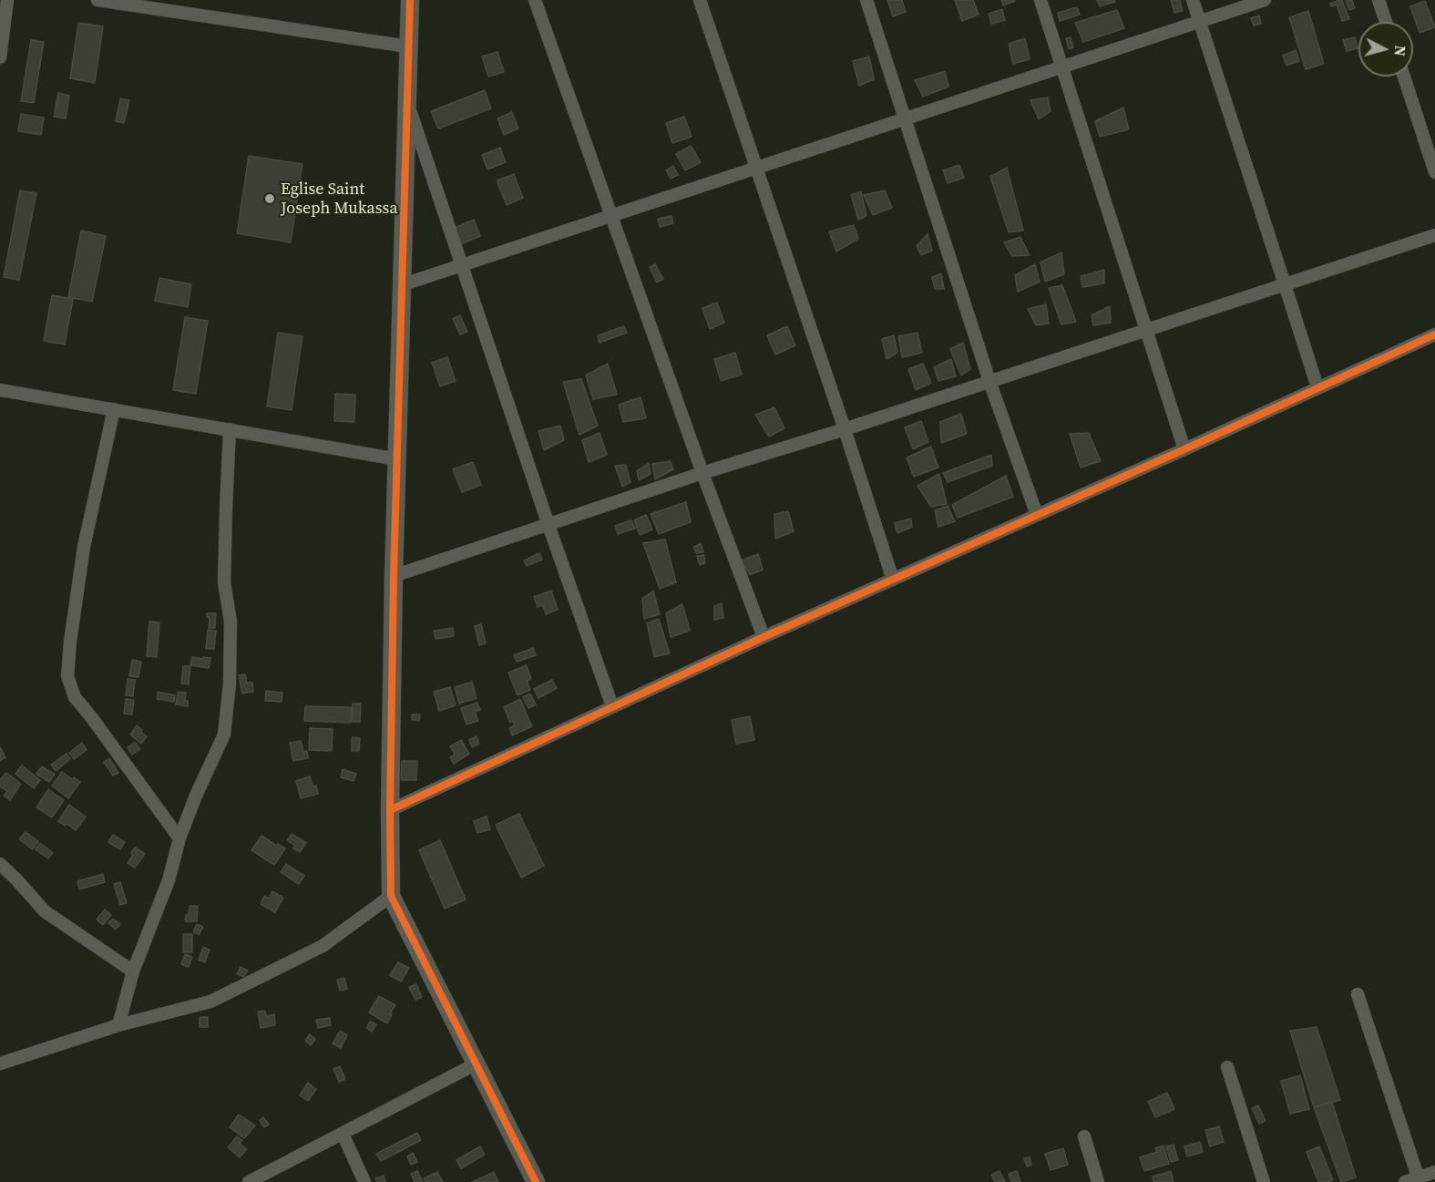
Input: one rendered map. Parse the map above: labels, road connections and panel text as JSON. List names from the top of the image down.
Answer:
{
  "places": ["Eglise Saint Joseph Mukassa"],
  "north": "right"
}
